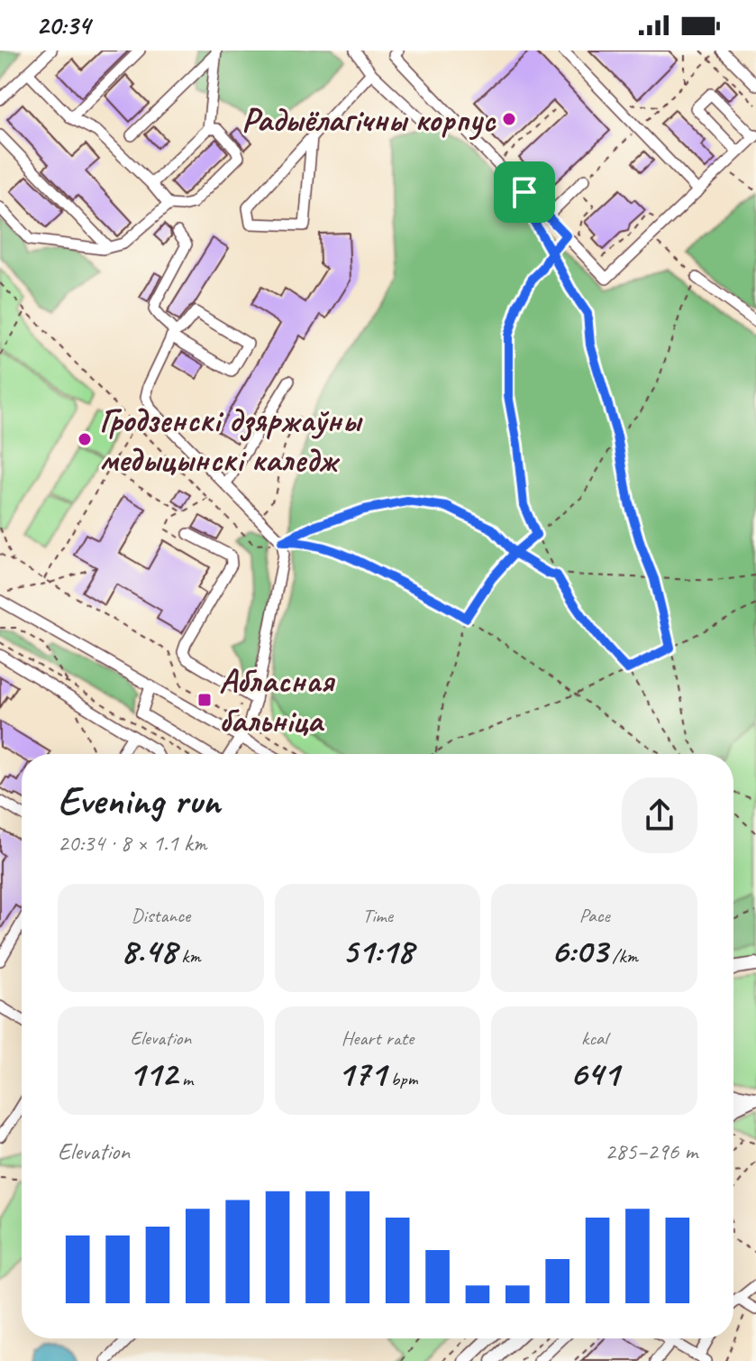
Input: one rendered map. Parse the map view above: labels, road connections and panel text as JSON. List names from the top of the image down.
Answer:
{
  "places": {
    "other": ["Радыёлагічны корпус", "Гродзенскі дзяржаўны медыцынскі каледж"],
    "transit": ["Абласная бальніца"]
  },
  "page": {
    "status": "20:34",
    "heading": ["Evening run", "20:34 · 8 × 1.1 km"],
    "stats": [
      ["Distance", "8.48 km"],
      ["Time", "51:18"],
      ["Pace", "6:03 /km"],
      ["Elevation", "112 m"],
      ["Heart rate", "171 bpm"],
      ["kcal", "641"]
    ],
    "chart": ["Elevation", "285–296 m"]
  }
}
